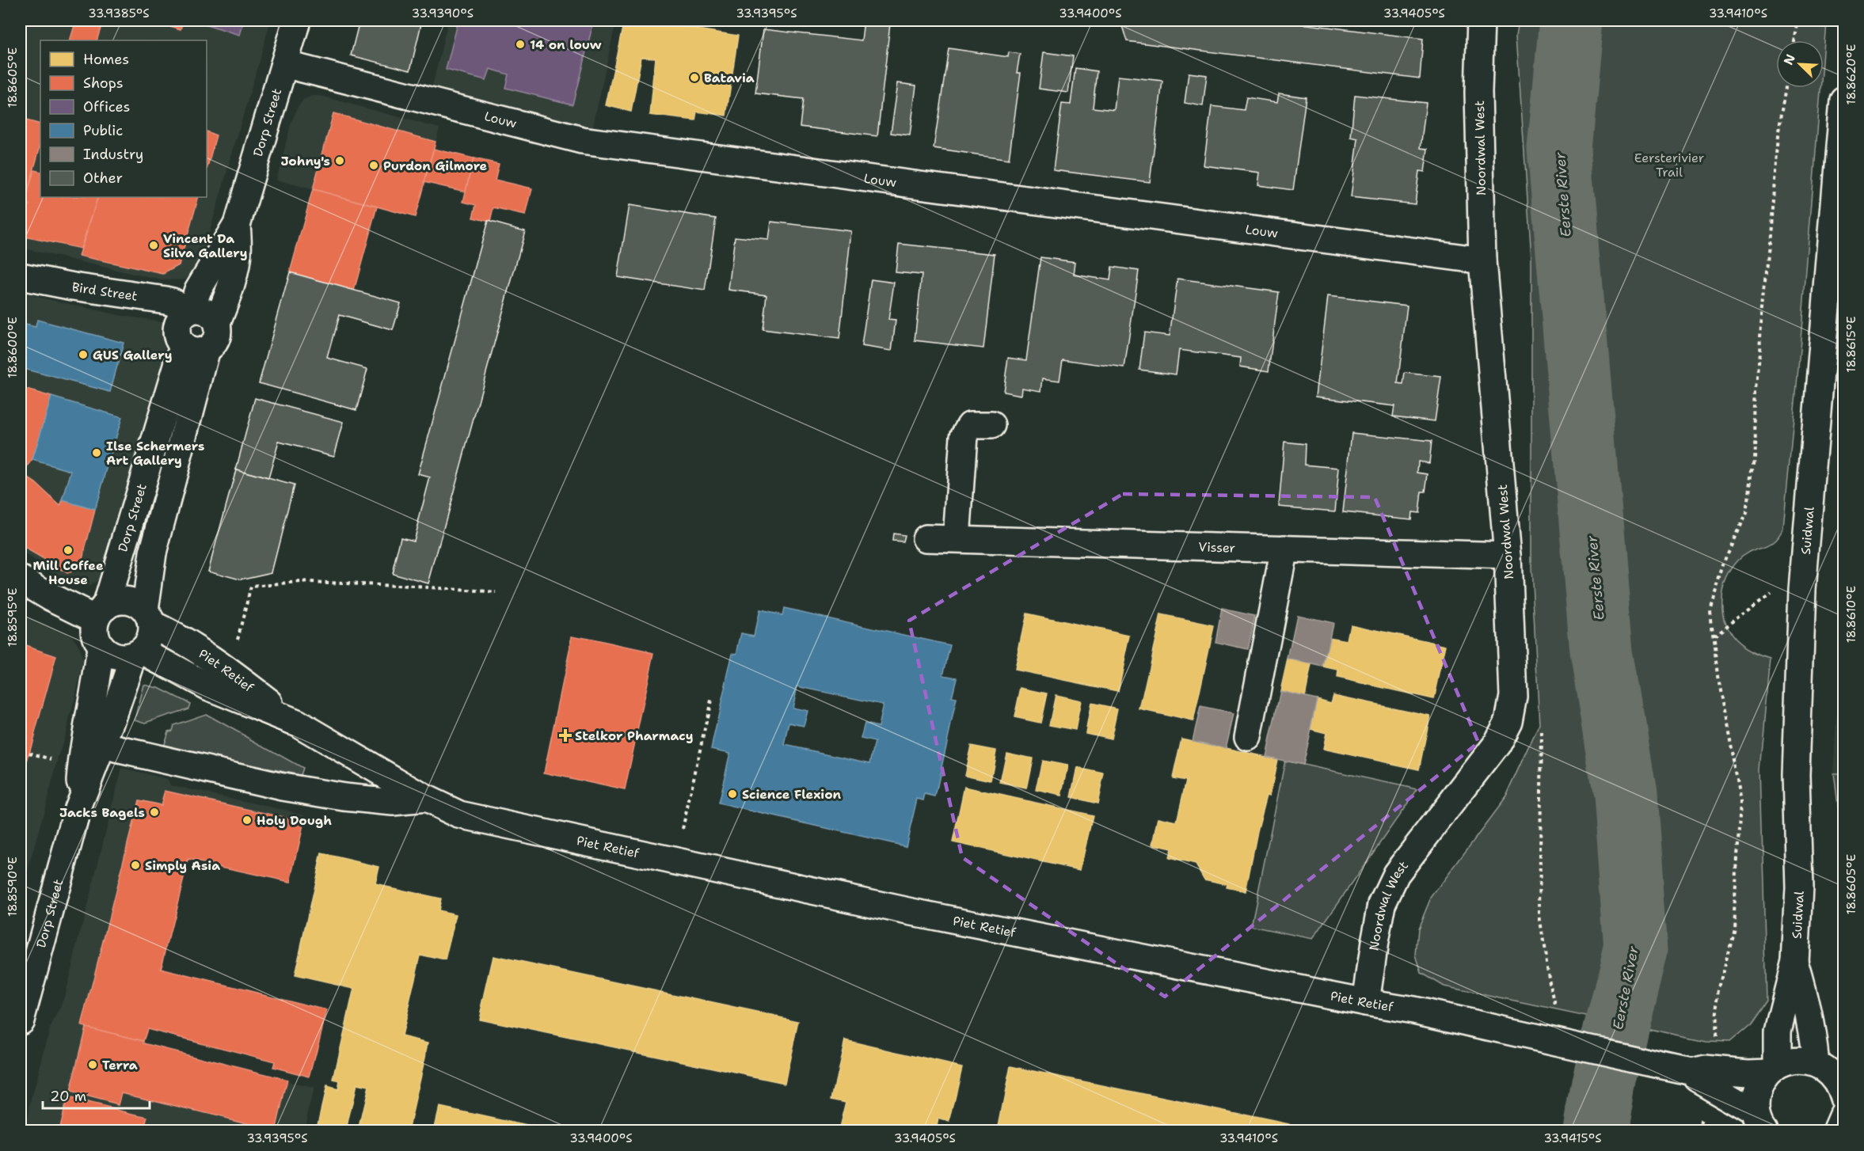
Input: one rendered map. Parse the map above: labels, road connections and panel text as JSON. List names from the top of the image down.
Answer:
{
  "streets": {
    "street": [
      "Louw",
      "Dorp Street",
      "Noordwal West",
      "Bird Street",
      "Suidwal",
      "Visser",
      "Piet Retief"
    ]
  },
  "crossings": [
    ["Louw", "Dorp Street"],
    ["Louw", "Noordwal West"],
    ["Dorp Street", "Bird Street"],
    ["Dorp Street", "Piet Retief"],
    ["Noordwal West", "Visser"],
    ["Noordwal West", "Piet Retief"],
    ["Suidwal", "Piet Retief"]
  ],
  "water": ["Eerste River"],
  "parks": ["Eersterivier Trail"],
  "places": {
    "other": [
      "14 on louw",
      "Batavia",
      "Johny's",
      "Purdon Gilmore",
      "Vincent Da Silva Gallery",
      "GUS Gallery",
      "Ilse Schermers Art Gallery",
      "Mill Coffee House",
      "Science Flexion",
      "Jacks Bagels",
      "Holy Dough",
      "Simply Asia",
      "Terra"
    ],
    "health": ["Stelkor Pharmacy"]
  },
  "legend": [
    "Homes",
    "Shops",
    "Offices",
    "Public",
    "Industry",
    "Other"
  ],
  "scale_bar": "20 m",
  "north": "top left",
  "coordinates": [
    "33.9385°S",
    "33.9390°S",
    "33.9395°S",
    "33.9400°S",
    "33.9405°S",
    "33.9410°S",
    "18.8620°E",
    "18.8605°E",
    "18.8615°E",
    "18.8600°E",
    "18.8610°E",
    "18.8595°E",
    "18.8590°E",
    "33.9415°S"
  ]
}
